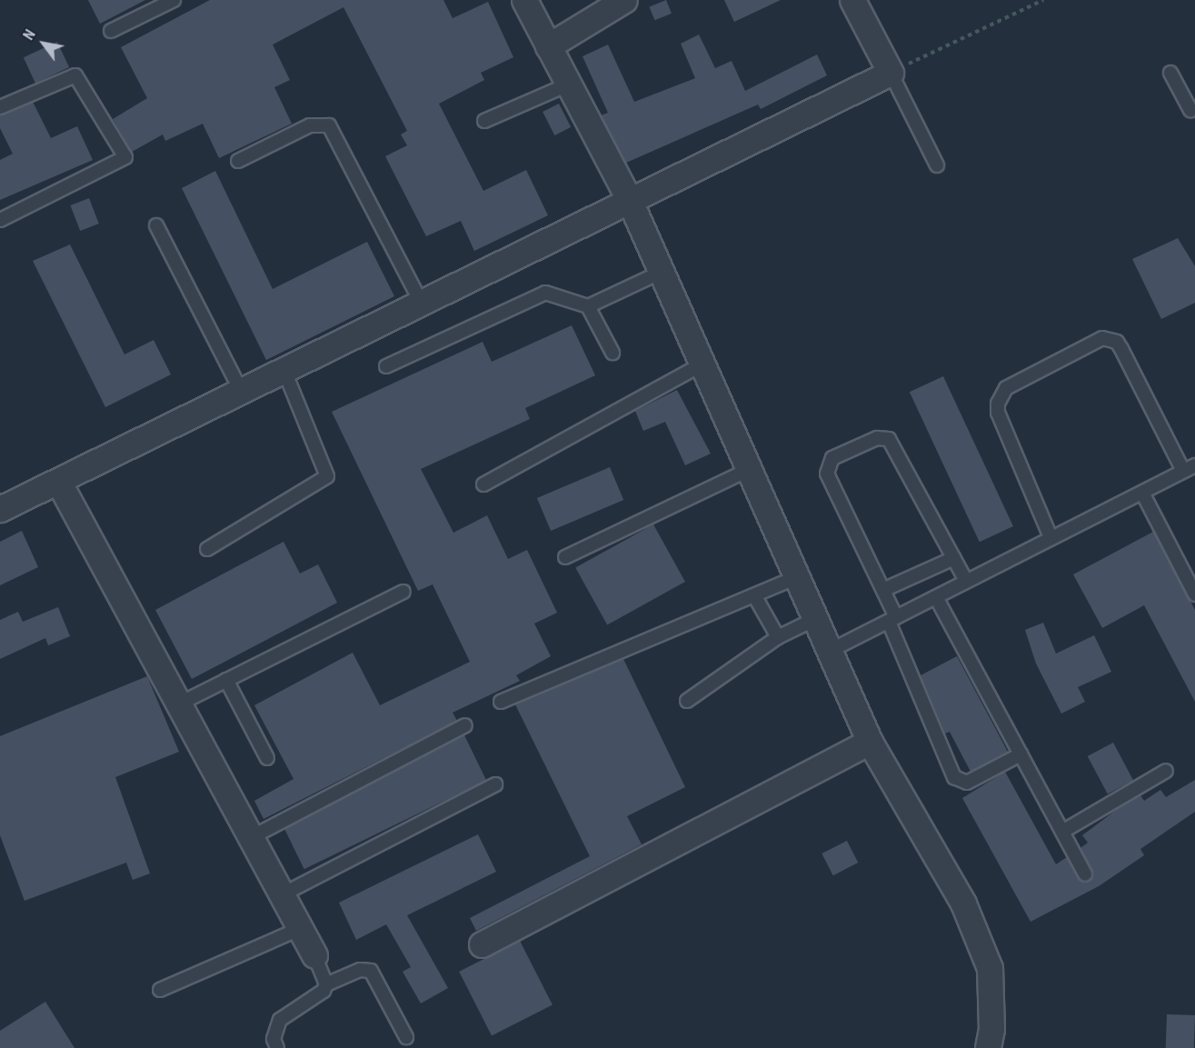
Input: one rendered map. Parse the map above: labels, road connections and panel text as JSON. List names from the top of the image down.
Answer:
{
  "north": "top left"
}
